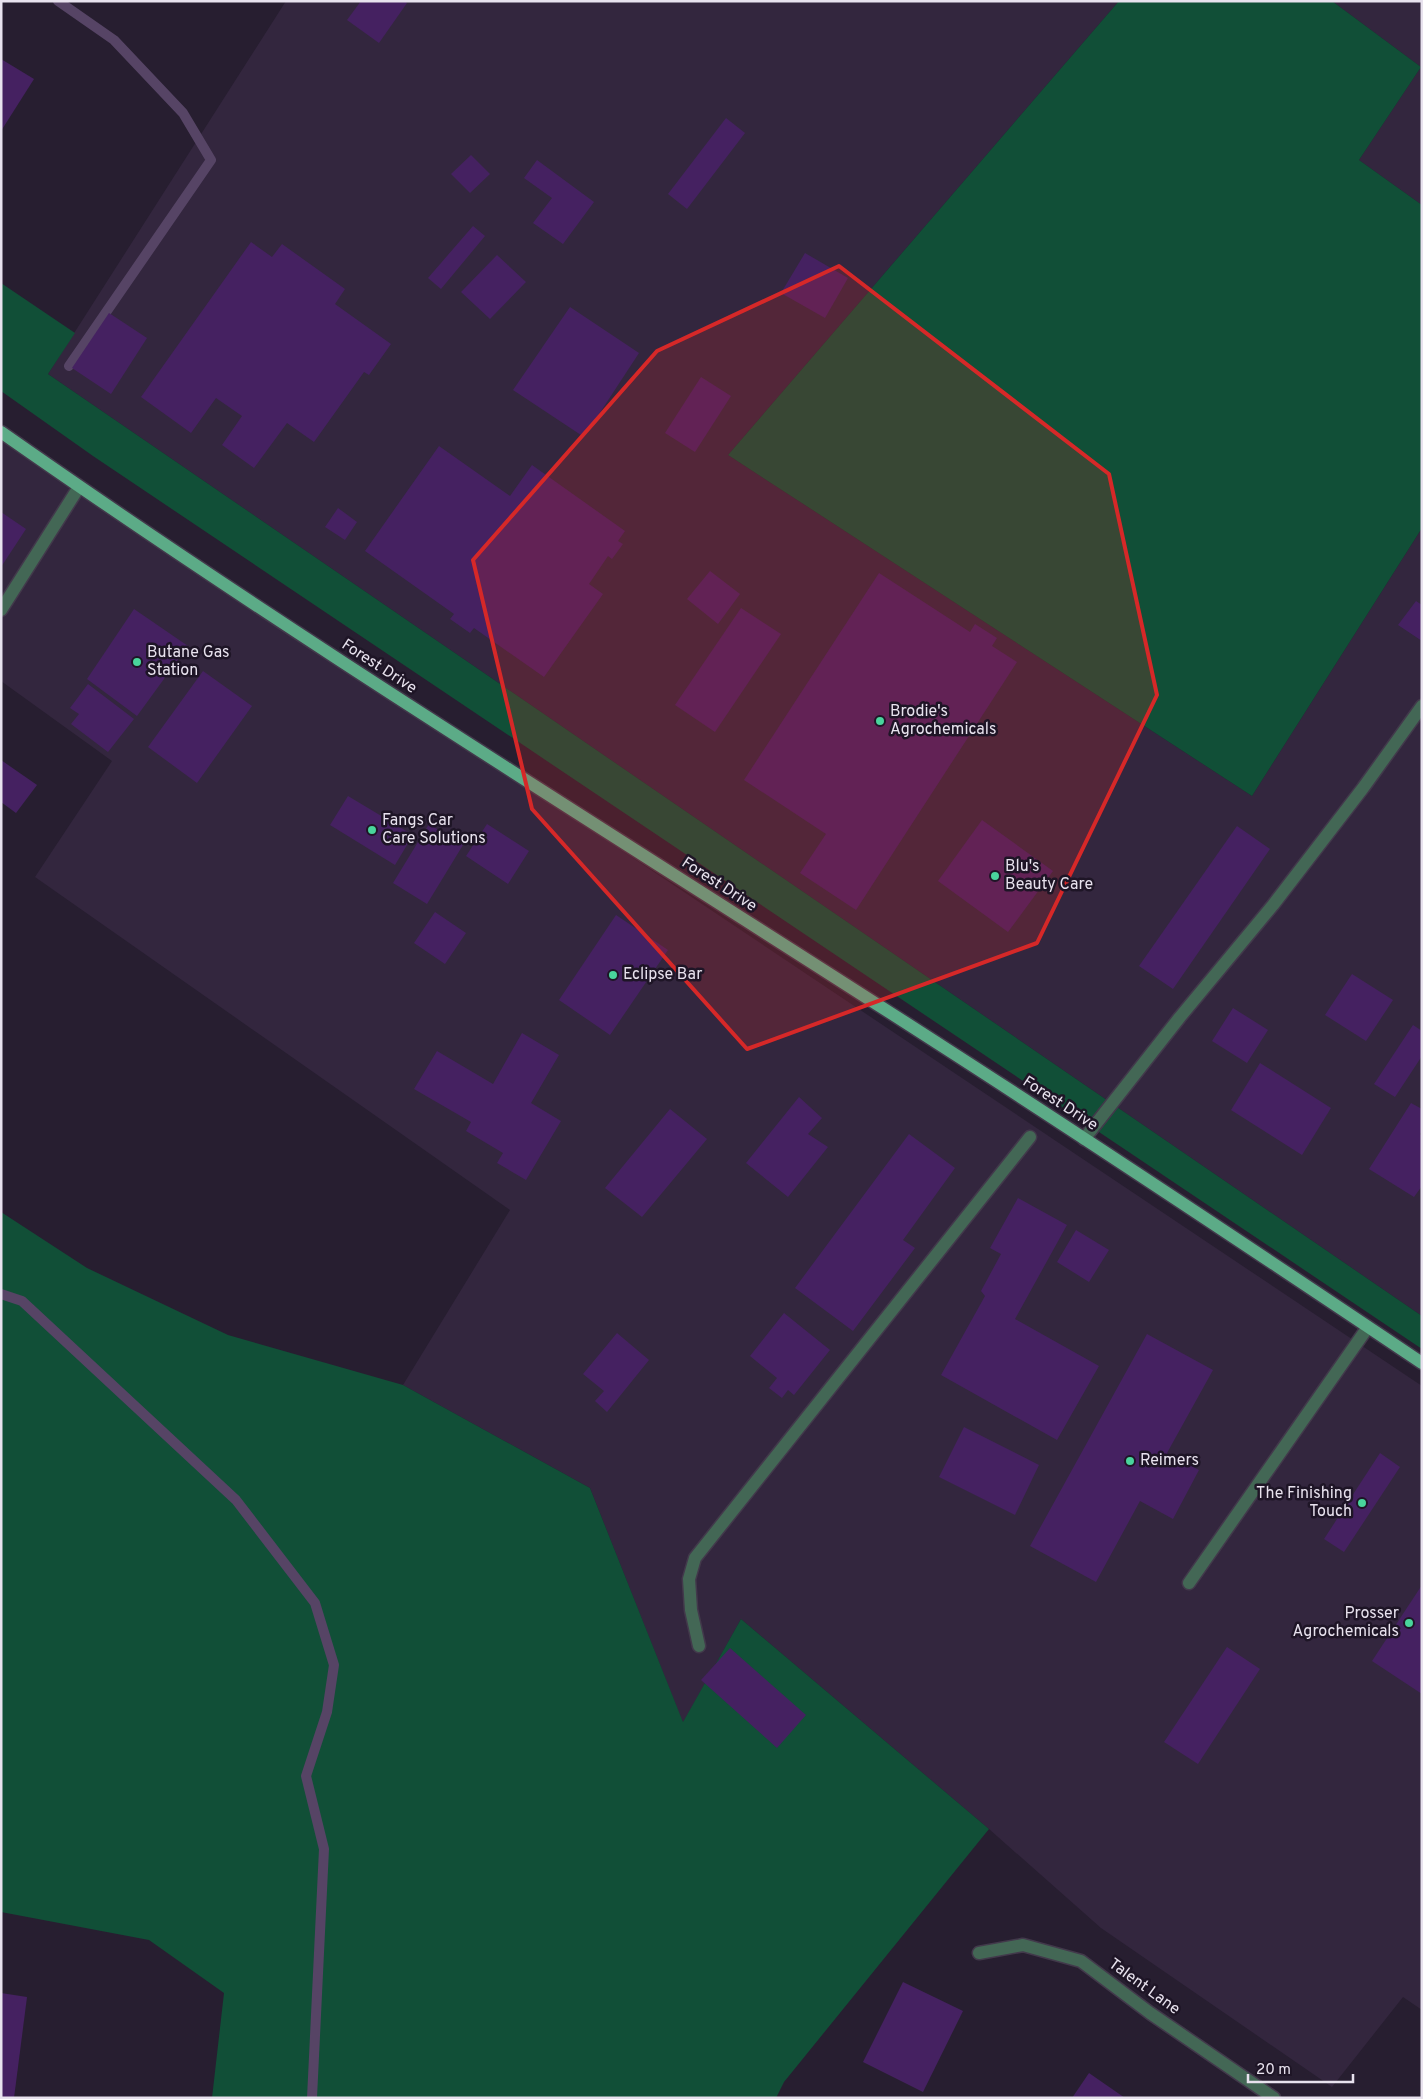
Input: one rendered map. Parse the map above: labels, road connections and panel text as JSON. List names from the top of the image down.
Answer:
{
  "streets": {
    "main road": ["Forest Drive"],
    "street": ["Talent Lane"]
  },
  "places": [
    "Butane Gas Station",
    "Brodie's Agrochemicals",
    "Fangs Car Care Solutions",
    "Blu's Beauty Care",
    "Eclipse Bar",
    "Reimers",
    "The Finishing Touch",
    "Prosser Agrochemicals"
  ],
  "scale_bar": "20 m"
}
